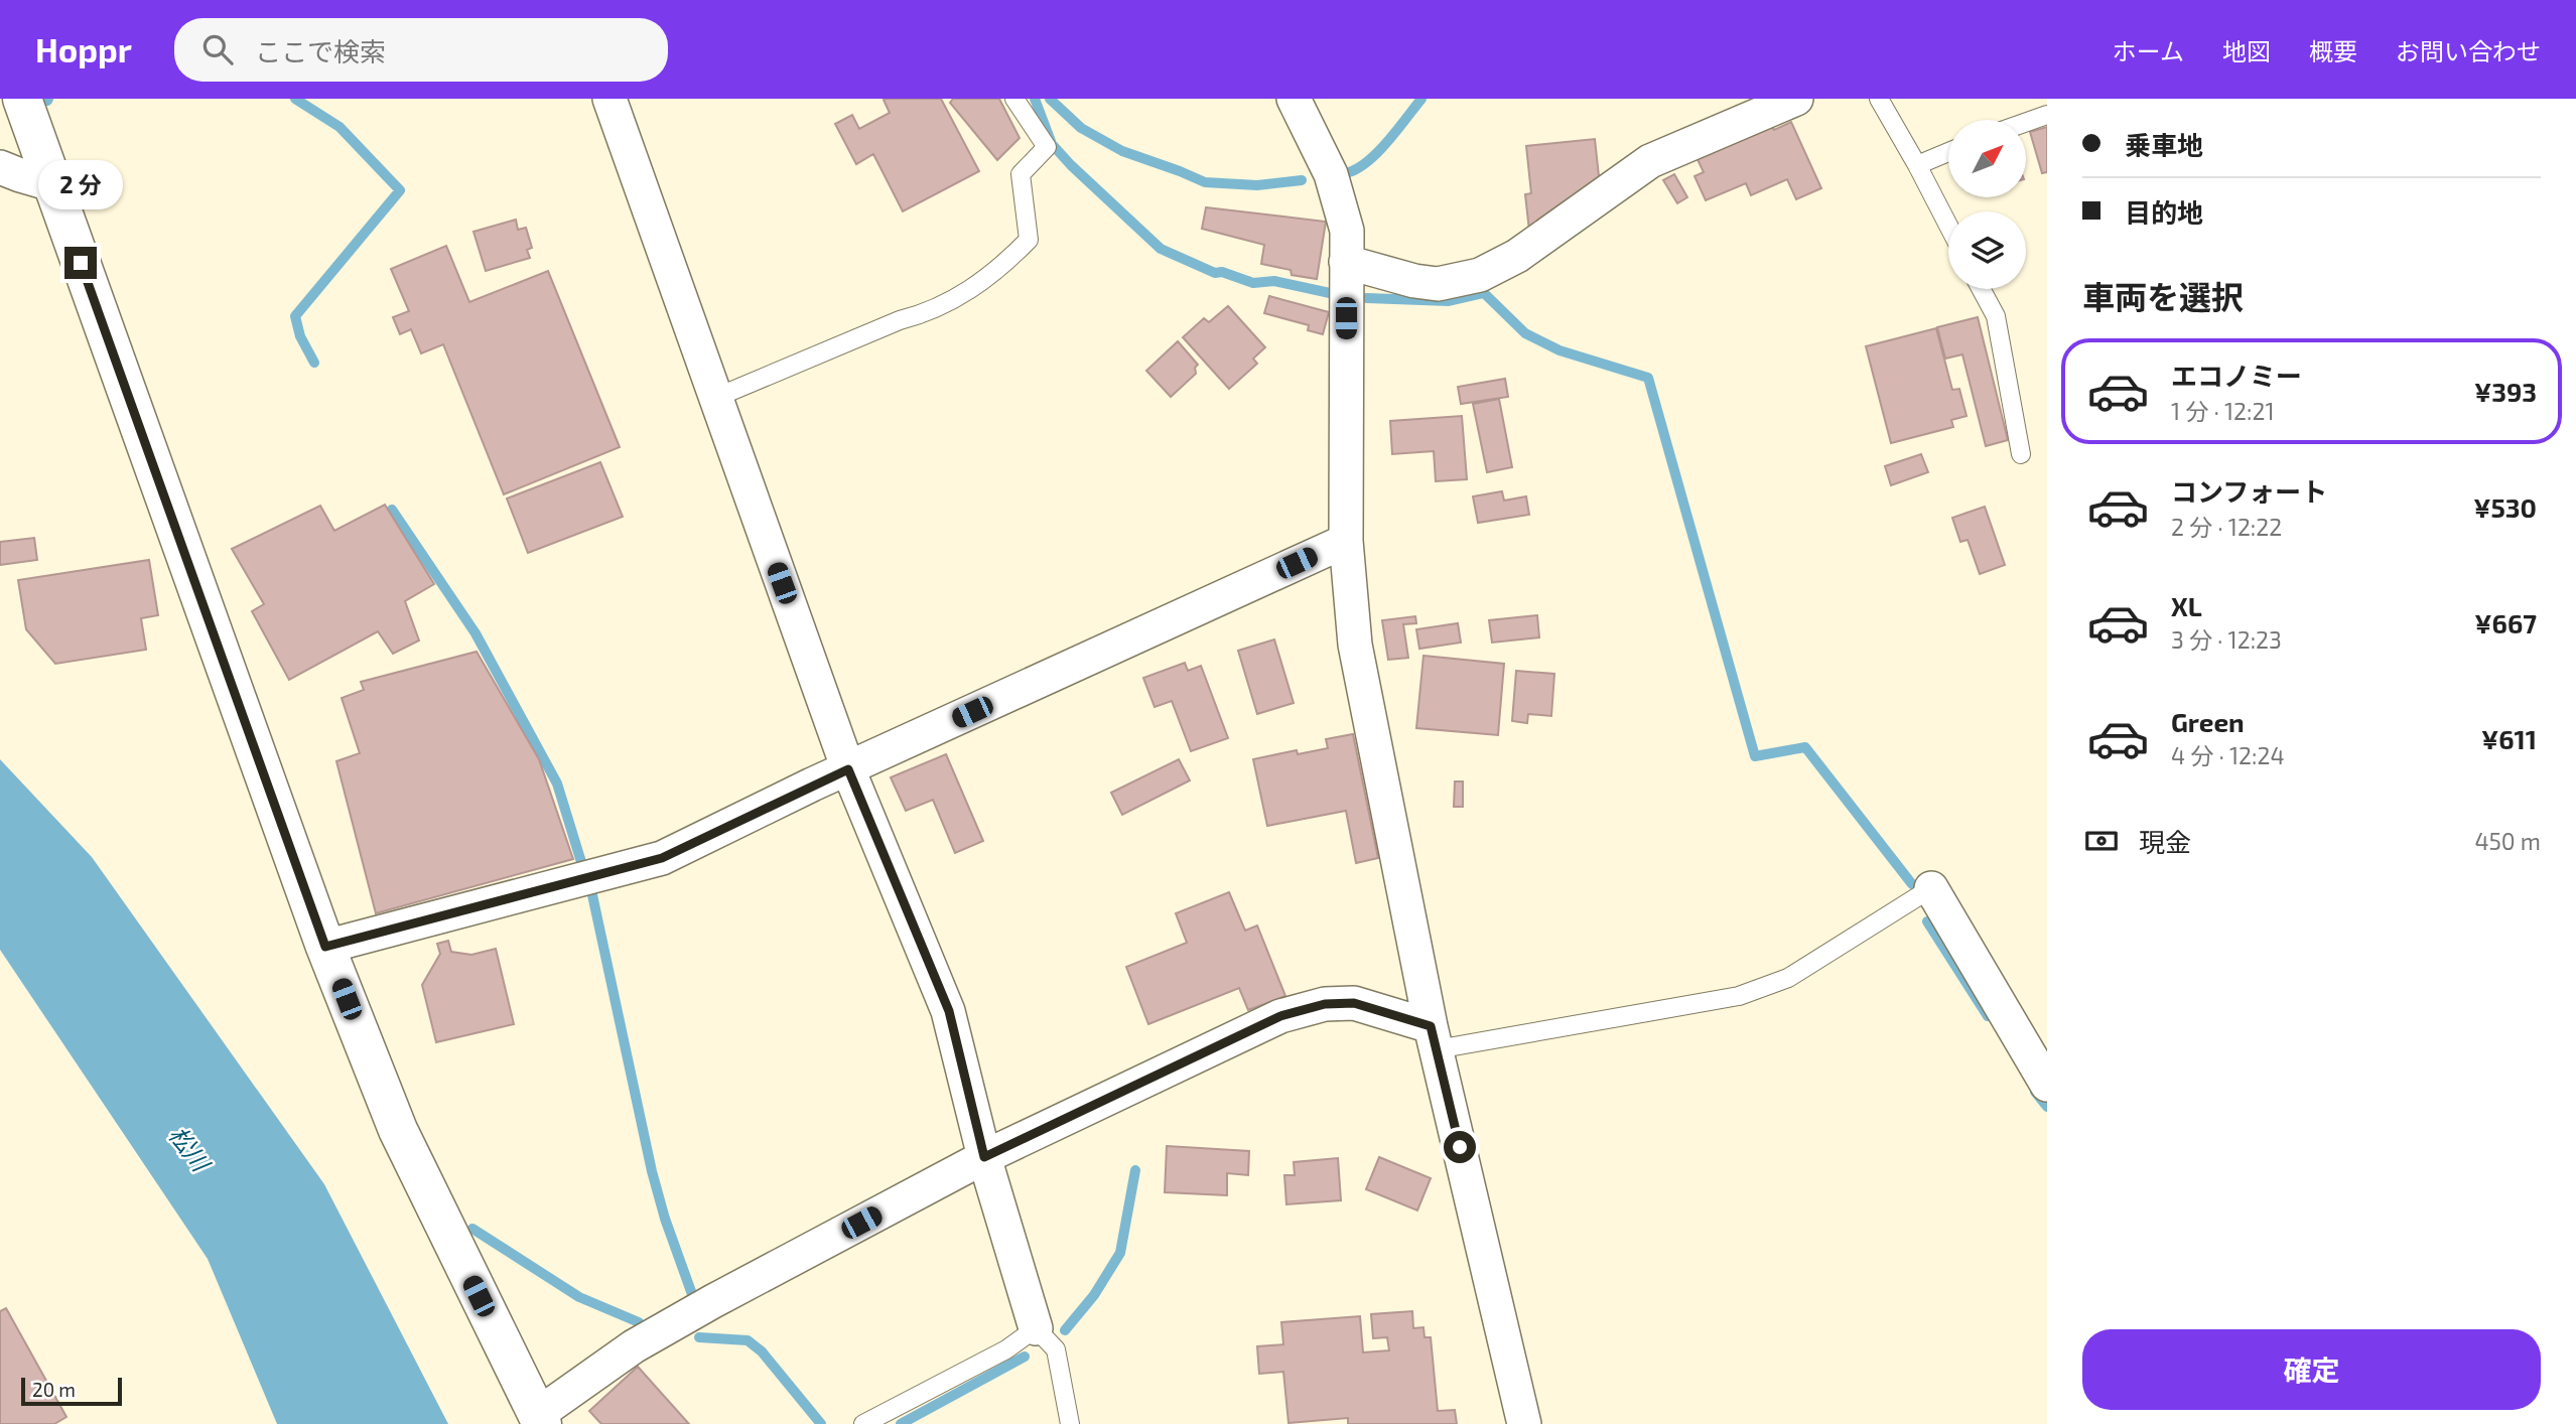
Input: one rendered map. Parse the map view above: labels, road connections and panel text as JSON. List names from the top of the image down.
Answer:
{
  "water": ["松川"],
  "scale_bar": "20 m",
  "north": "top right",
  "page": {
    "header": "Hoppr",
    "search": "ここで検索",
    "nav": [
      "ホーム",
      "地図",
      "概要",
      "お問い合わせ"
    ],
    "banner": ["乗車地", "目的地"],
    "bubble": "2 分",
    "heading": "車両を選択",
    "list": [
      {
        "name": "エコノミー",
        "note": "1 分 · 12:21",
        "value": "¥393"
      },
      {
        "name": "コンフォート",
        "note": "2 分 · 12:22",
        "value": "¥530"
      },
      {
        "name": "XL",
        "note": "3 分 · 12:23",
        "value": "¥667"
      },
      {
        "name": "Green",
        "note": "4 分 · 12:24",
        "value": "¥611"
      }
    ],
    "pay": ["現金", "450 m"],
    "buttons": "確定",
    "scale": "20 m"
  }
}
